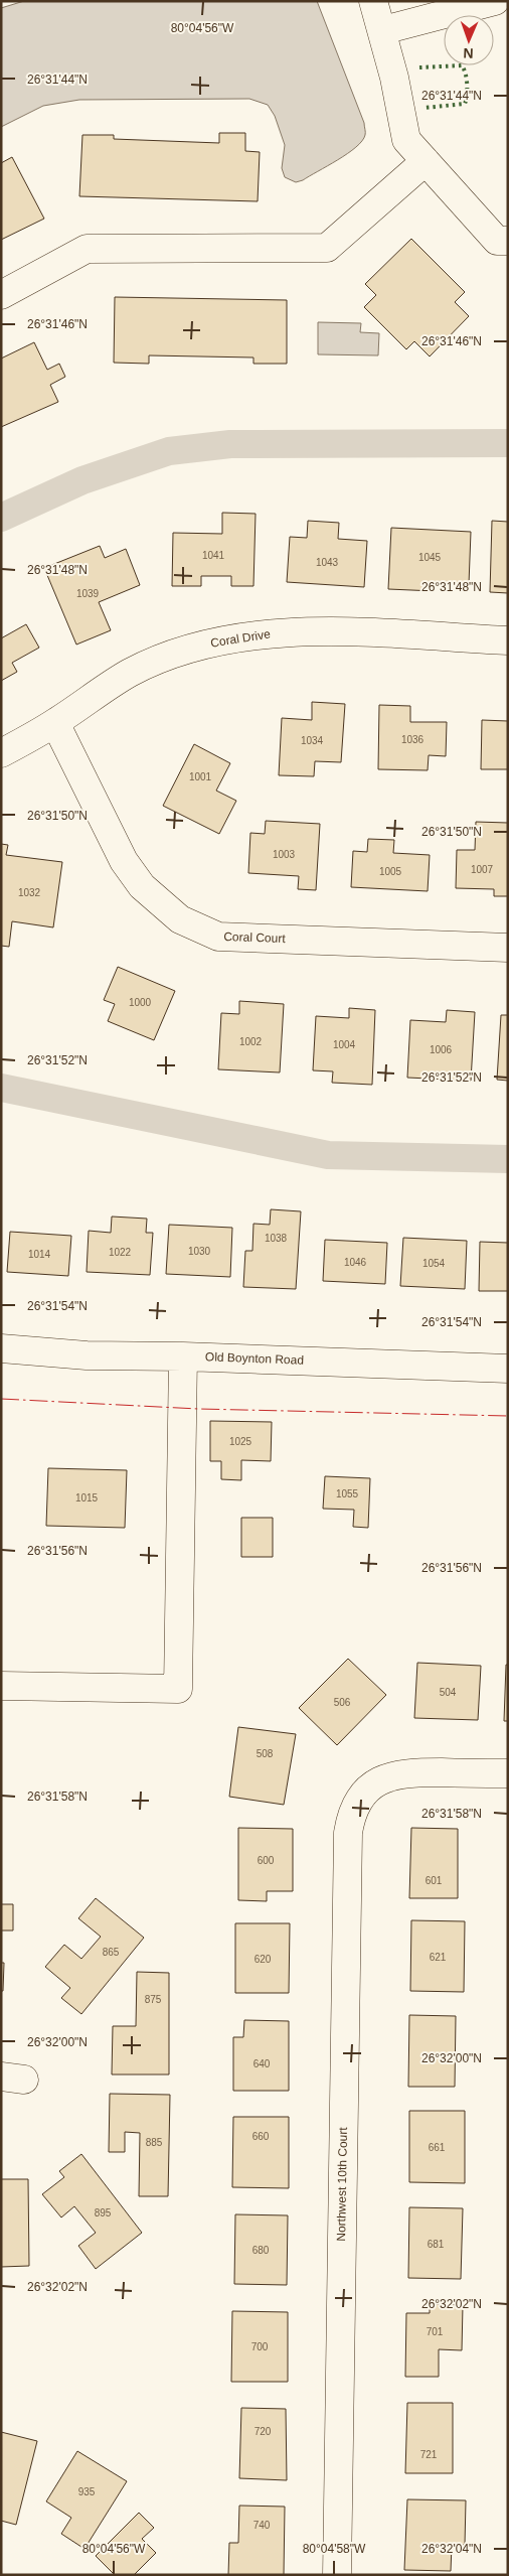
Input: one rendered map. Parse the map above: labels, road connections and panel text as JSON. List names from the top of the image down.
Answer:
{
  "streets": {
    "street": [
      "Coral Drive",
      "Coral Court",
      "Old Boynton Road",
      "Northwest 10th Court"
    ]
  },
  "crossings": [
    ["Coral Drive", "Coral Court"]
  ],
  "house_numbers": [
    "1041",
    "1045",
    "1043",
    "1039",
    "1036",
    "1034",
    "1001",
    "1003",
    "1007",
    "1005",
    "1032",
    "1000",
    "1002",
    "1004",
    "1006",
    "1038",
    "1030",
    "1022",
    "1014",
    "1046",
    "1054",
    "1025",
    "1055",
    "1015",
    "504",
    "506",
    "508",
    "600",
    "601",
    "865",
    "621",
    "620",
    "875",
    "640",
    "660",
    "885",
    "661",
    "895",
    "681",
    "680",
    "701",
    "700",
    "720",
    "721",
    "935",
    "740"
  ],
  "north": "bottom",
  "coordinates": [
    "80°04'56\"W",
    "26°31'44\"N",
    "26°31'46\"N",
    "26°31'48\"N",
    "26°31'50\"N",
    "26°31'52\"N",
    "26°31'54\"N",
    "26°31'56\"N",
    "26°31'58\"N",
    "26°32'00\"N",
    "26°32'02\"N",
    "80°04'58\"W",
    "26°32'04\"N"
  ]
}
